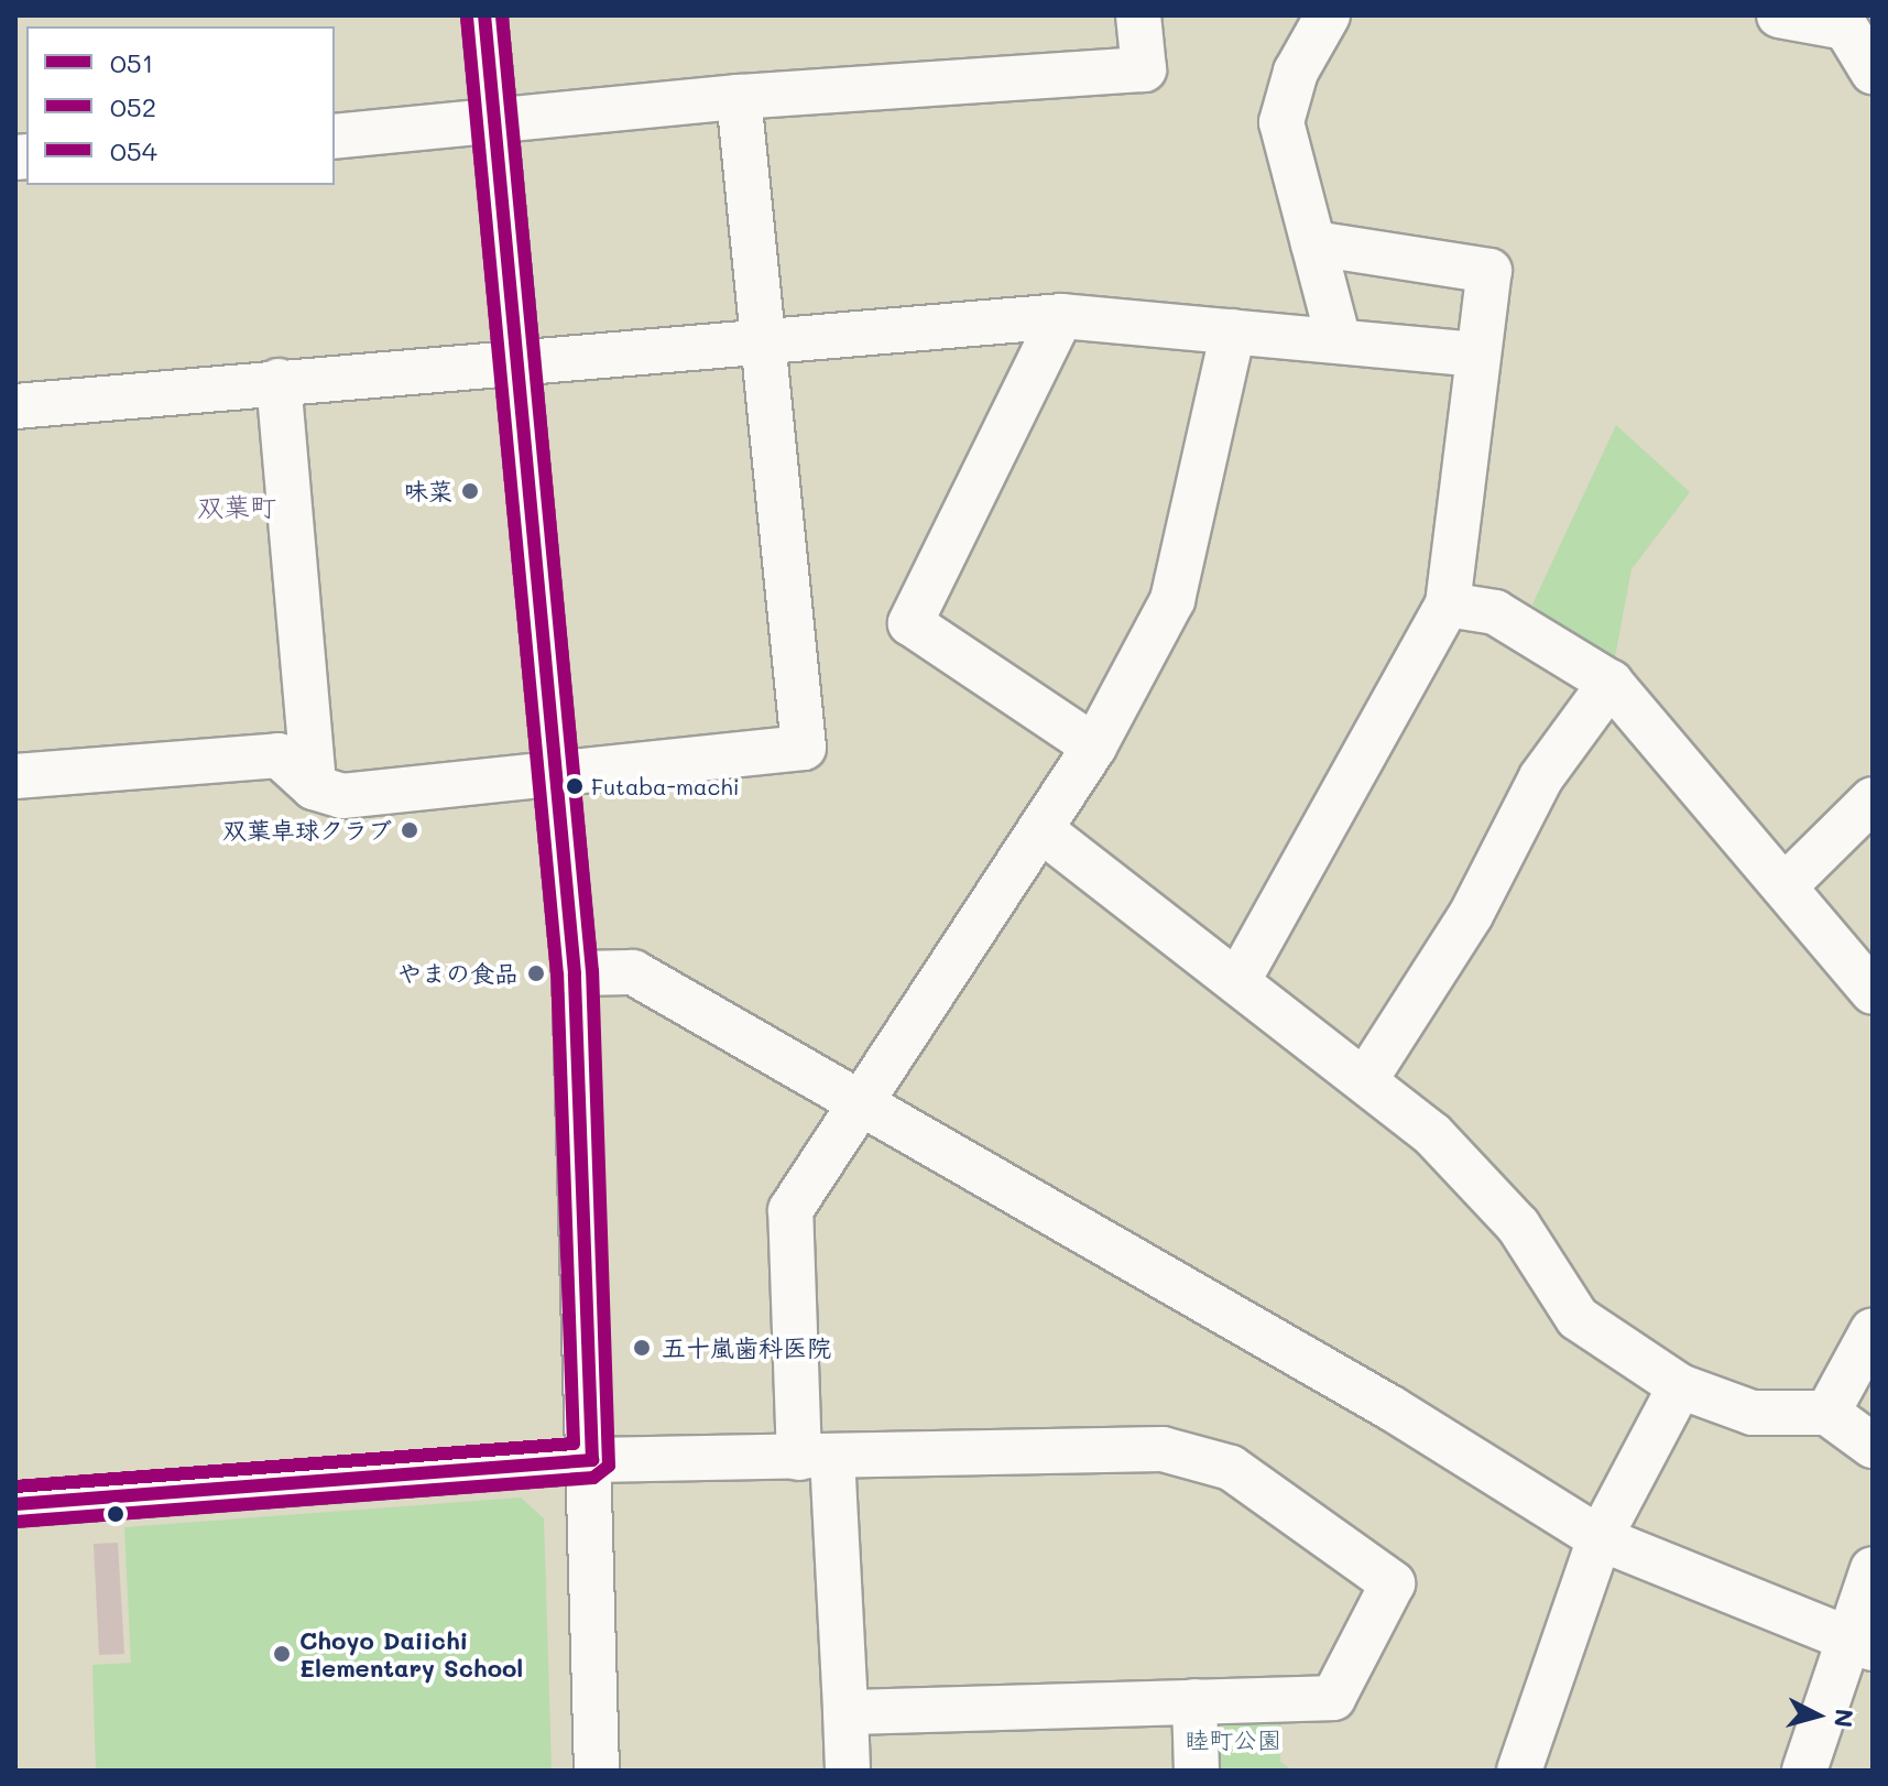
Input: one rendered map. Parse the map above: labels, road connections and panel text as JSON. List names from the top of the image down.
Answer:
{
  "districts": ["双葉町"],
  "parks": ["睦町公園"],
  "places": [
    "味菜",
    "Futaba-machi",
    "双葉卓球クラブ",
    "やまの食品",
    "五十嵐歯科医院",
    "Choyo Daiichi Elementary School"
  ],
  "lines": ["transit line 051", "transit line 052", "transit line 054"],
  "legend": ["051", "052", "054"],
  "north": "right"
}
